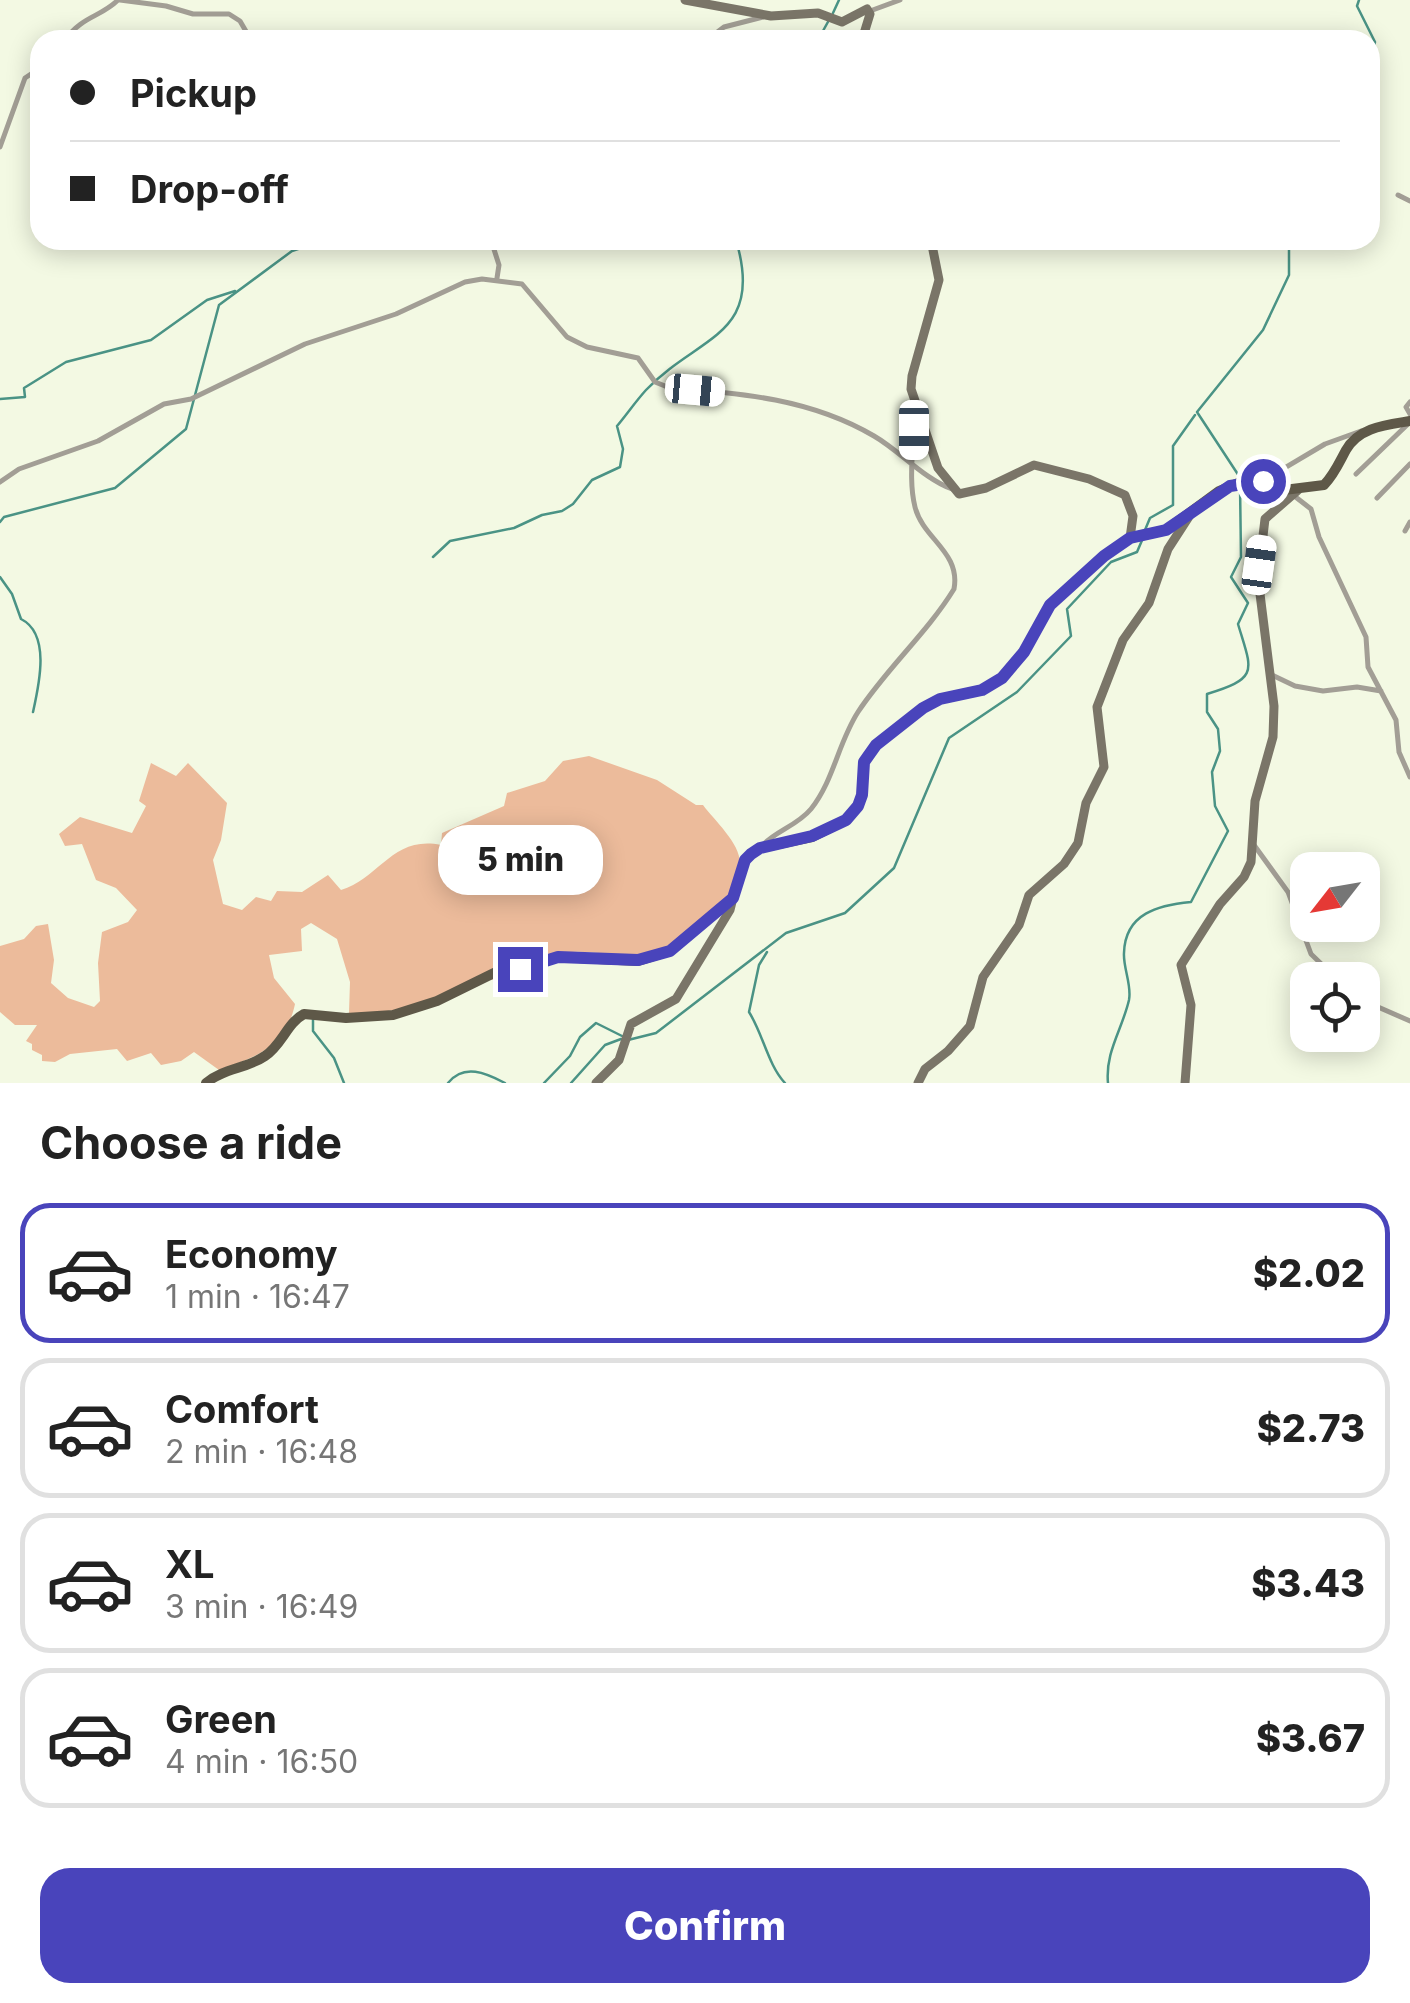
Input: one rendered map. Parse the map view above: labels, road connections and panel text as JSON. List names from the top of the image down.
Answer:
{
  "north": "bottom left",
  "page": {
    "banner": ["Pickup", "Drop-off"],
    "bubble": "5 min",
    "heading": "Choose a ride",
    "list": [
      {
        "name": "Economy",
        "note": "1 min · 16:47",
        "value": "$2.02"
      },
      {
        "name": "Comfort",
        "note": "2 min · 16:48",
        "value": "$2.73"
      },
      {
        "name": "XL",
        "note": "3 min · 16:49",
        "value": "$3.43"
      },
      {
        "name": "Green",
        "note": "4 min · 16:50",
        "value": "$3.67"
      }
    ],
    "buttons": "Confirm"
  }
}
